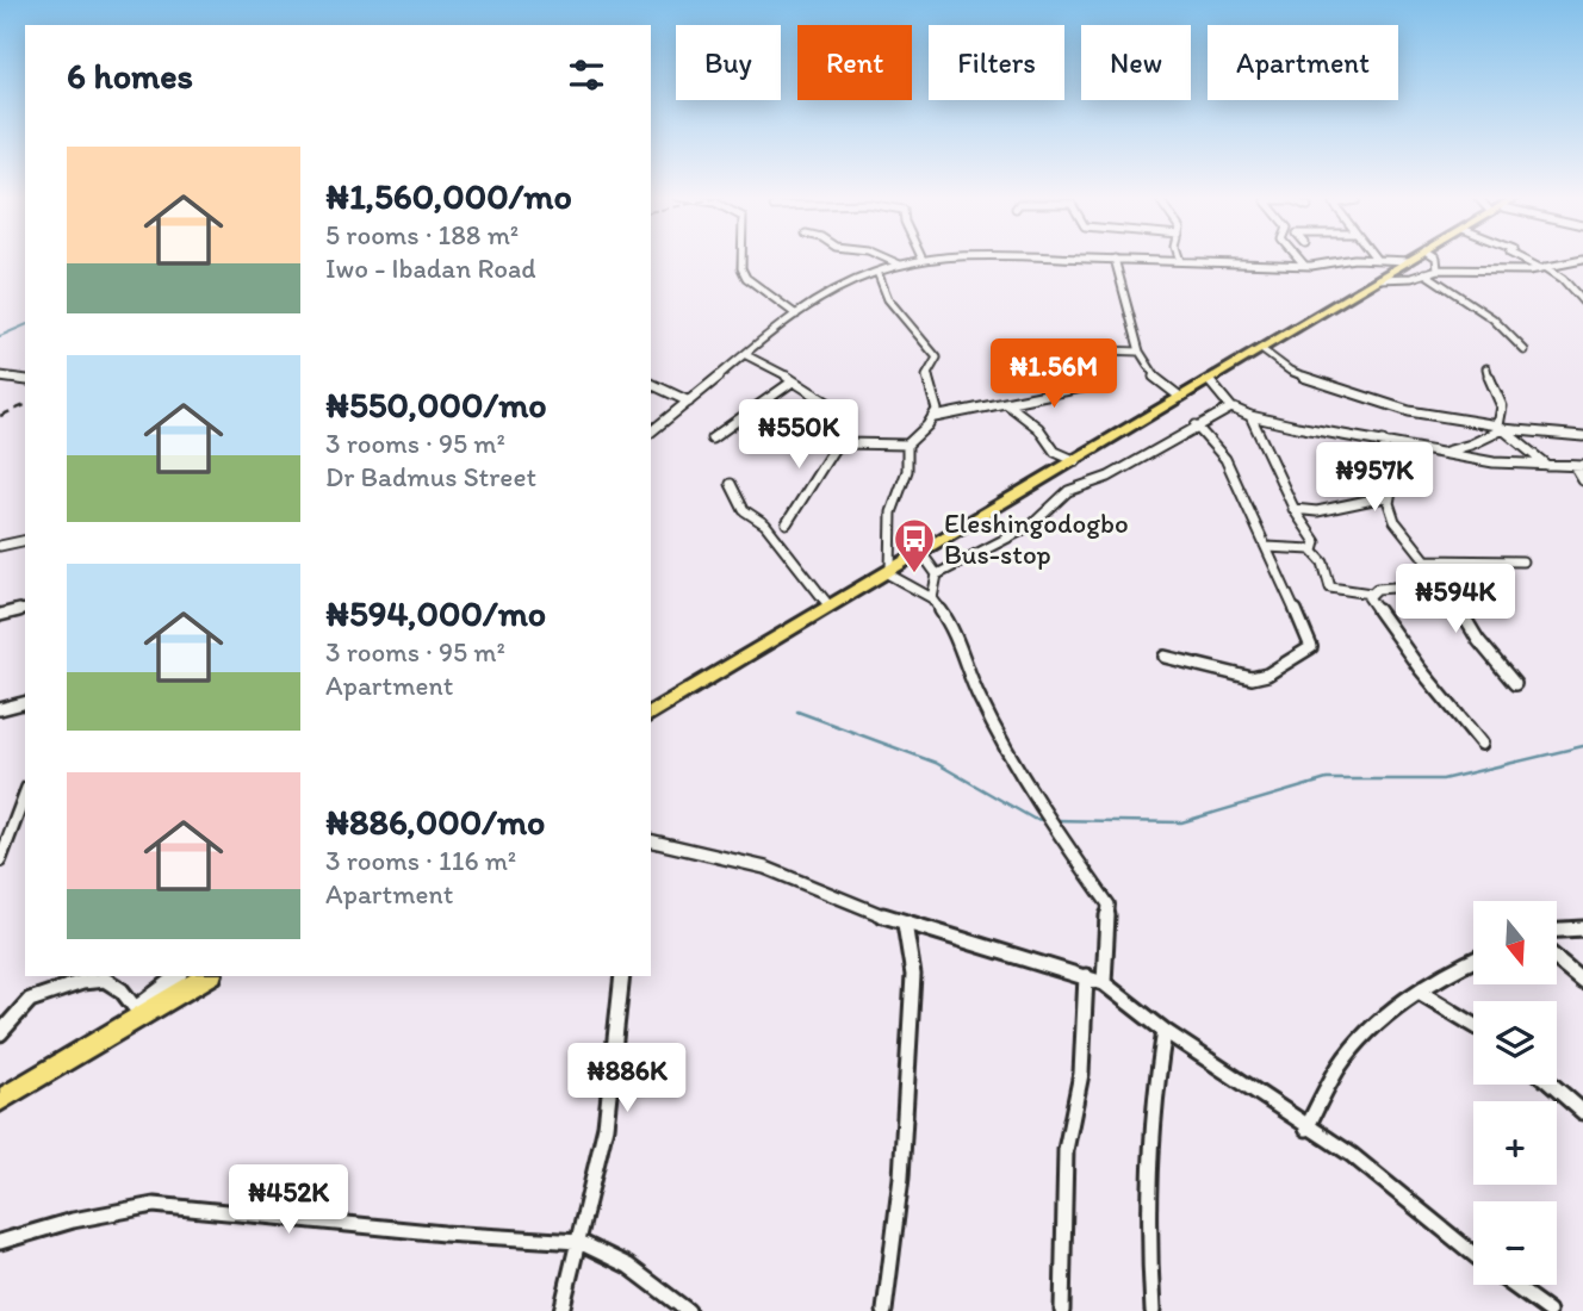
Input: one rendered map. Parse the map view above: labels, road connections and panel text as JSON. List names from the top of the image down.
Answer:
{
  "places": {
    "bus stop": ["Eleshingodogbo Bus-stop"]
  },
  "north": "bottom",
  "page": {
    "chip": [
      "Buy",
      "Rent",
      "Filters",
      "New",
      "Apartment"
    ],
    "heading": "6 homes",
    "list": [
      {
        "name": "₦1,560,000/mo",
        "note": "5 rooms · 188 m² · Iwo - Ibadan Road"
      },
      {
        "name": "₦550,000/mo",
        "note": "3 rooms · 95 m² · Dr Badmus Street"
      },
      {
        "name": "₦594,000/mo",
        "note": "3 rooms · 95 m² · Apartment"
      },
      {
        "name": "₦886,000/mo",
        "note": "3 rooms · 116 m² · Apartment"
      }
    ],
    "price": [
      "₦1.56M",
      "₦550K",
      "₦957K",
      "₦594K",
      "₦886K",
      "₦452K"
    ],
    "map_buttons": ["+", "−"]
  }
}
